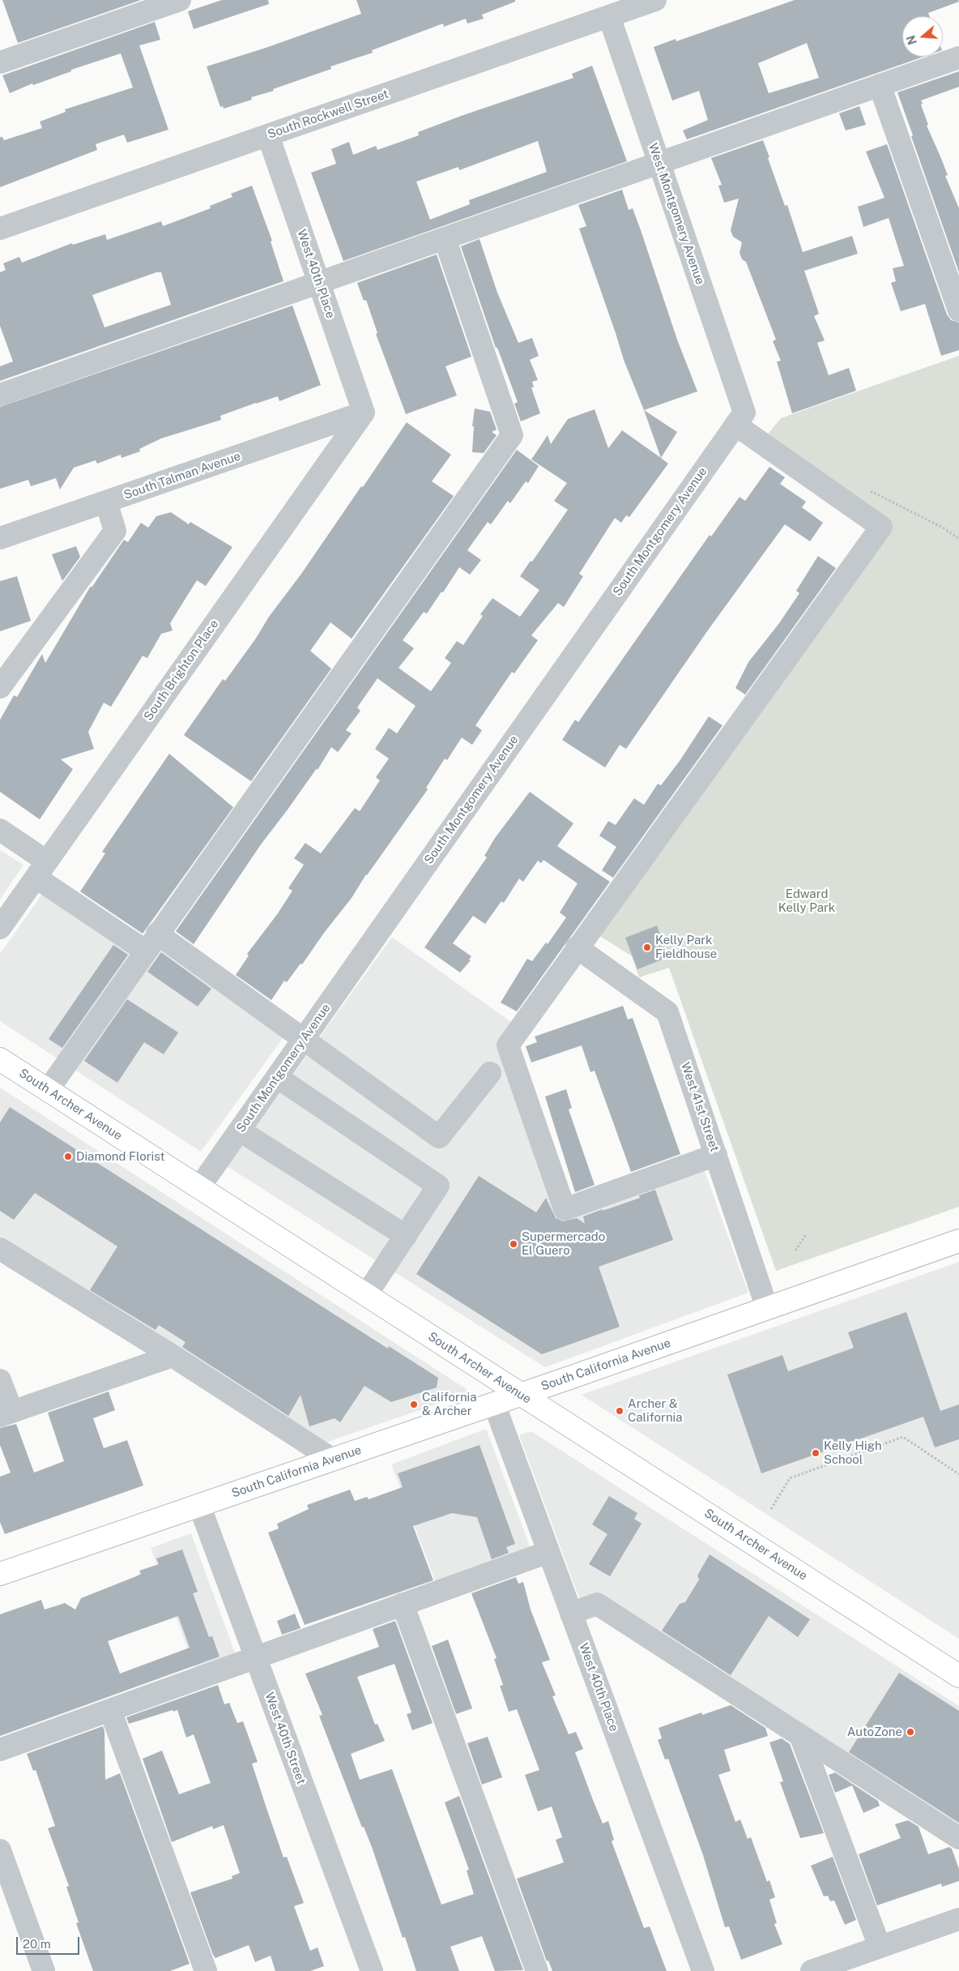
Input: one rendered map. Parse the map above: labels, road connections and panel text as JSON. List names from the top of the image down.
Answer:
{
  "streets": {
    "main road": ["South Archer Avenue", "South California Avenue"],
    "street": [
      "South Rockwell Street",
      "West Montgomery Avenue",
      "West 40th Place",
      "South Talman Avenue",
      "South Montgomery Avenue",
      "South Brighton Place",
      "West 41st Street",
      "West 40th Street"
    ]
  },
  "crossings": [
    ["South Rockwell Street", "West Montgomery Avenue"],
    ["South Rockwell Street", "West 40th Place"],
    ["West Montgomery Avenue", "South Montgomery Avenue"],
    ["West 40th Place", "South Talman Avenue"],
    ["West 40th Place", "South Brighton Place"],
    ["West 40th Place", "South California Avenue"],
    ["South Talman Avenue", "South Brighton Place"],
    ["South Montgomery Avenue", "South Archer Avenue"],
    ["South Archer Avenue", "South California Avenue"],
    ["West 41st Street", "South California Avenue"],
    ["South California Avenue", "West 40th Street"]
  ],
  "parks": ["Edward Kelly Park"],
  "places": [
    "Kelly Park Fieldhouse",
    "Diamond Florist",
    "Supermercado El Guero",
    "California & Archer",
    "Archer & California",
    "Kelly High School",
    "AutoZone"
  ],
  "scale_bar": "20 m",
  "north": "left"
}
